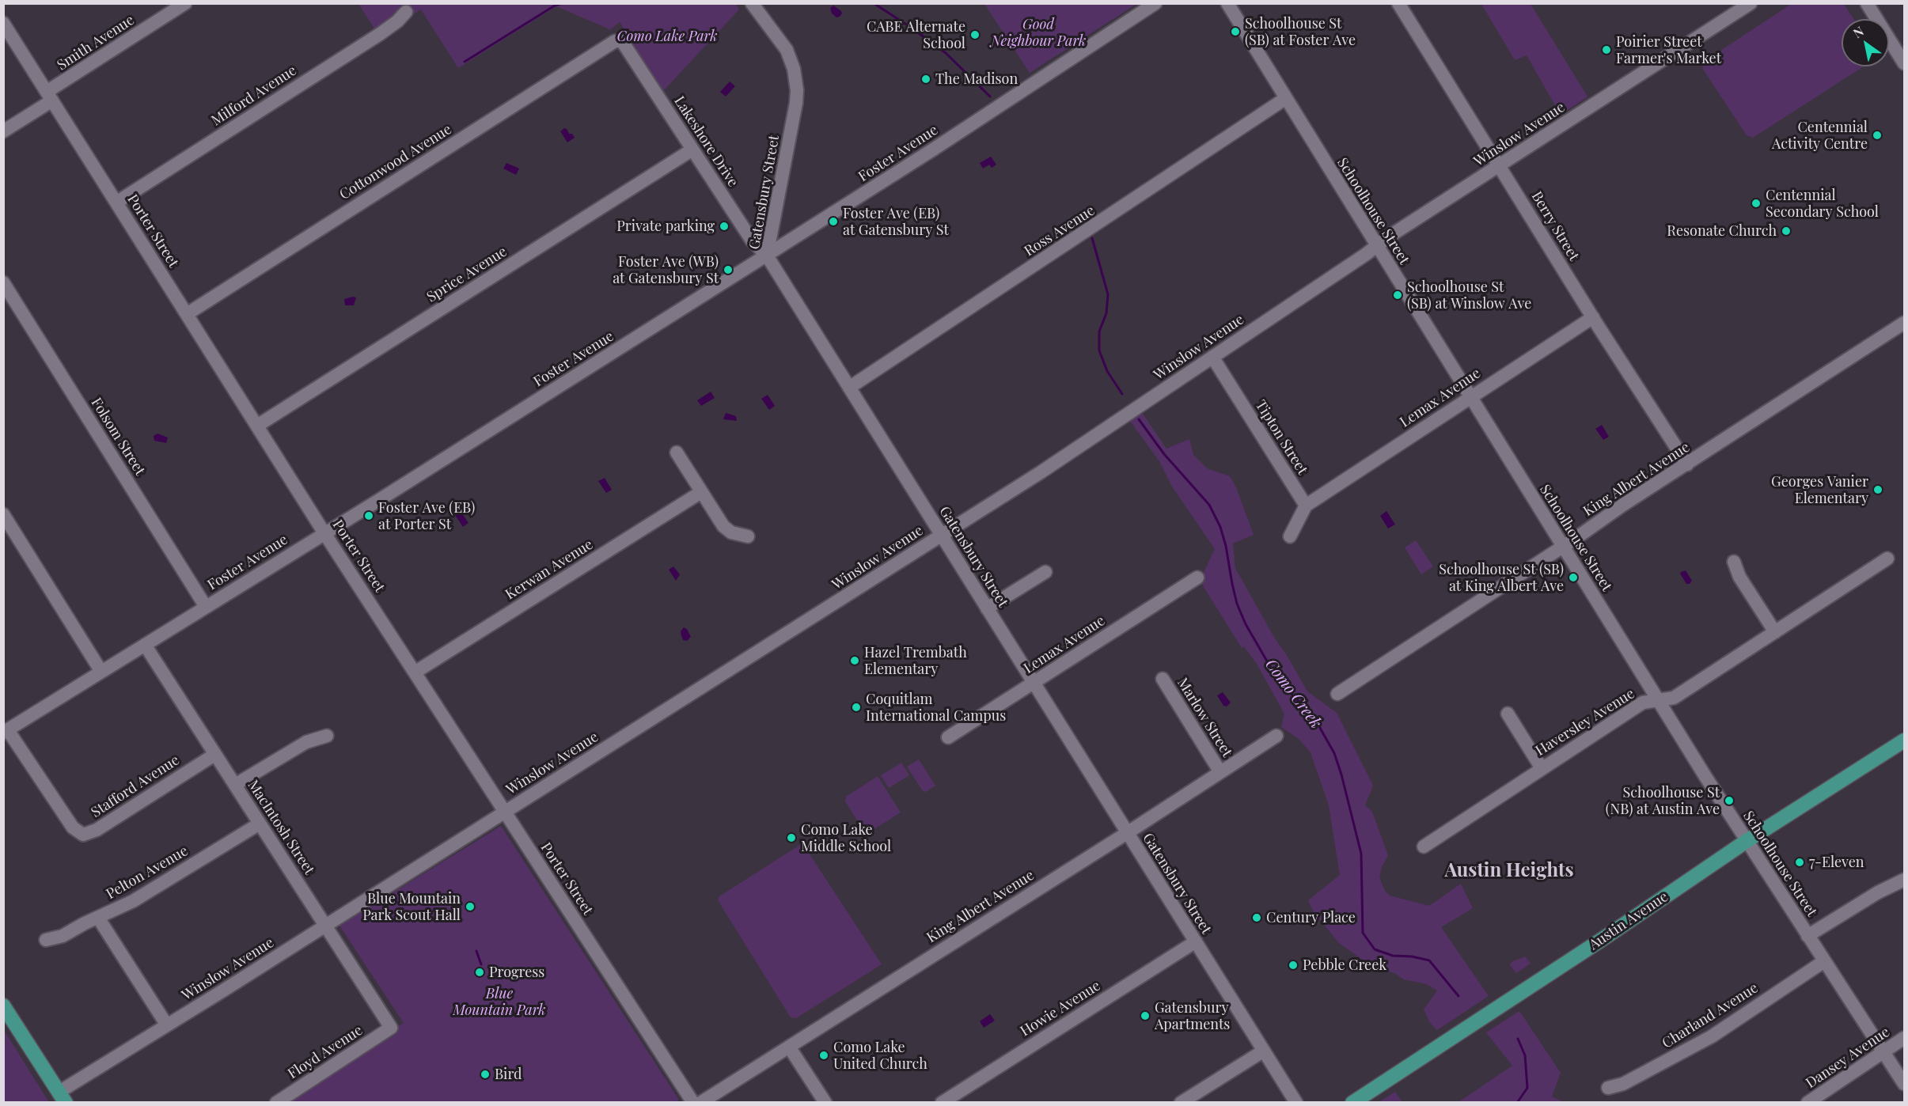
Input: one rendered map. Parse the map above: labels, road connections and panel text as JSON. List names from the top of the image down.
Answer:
{
  "streets": {
    "main road": ["Austin Avenue"],
    "street": [
      "Smith Avenue",
      "Milford Avenue",
      "Winslow Avenue",
      "Lakeshore Drive",
      "Foster Avenue",
      "Cottonwood Avenue",
      "Gatensbury Street",
      "Schoolhouse Street",
      "Berry Street",
      "Porter Street",
      "Ross Avenue",
      "Sprice Avenue",
      "Lemax Avenue",
      "Folsom Street",
      "Tipton Street",
      "King Albert Avenue",
      "Kerwan Avenue",
      "Marlow Street",
      "Haversley Avenue",
      "Stafford Avenue",
      "MacIntosh Street",
      "Pelton Avenue",
      "Howie Avenue",
      "Charland Avenue",
      "Floyd Avenue",
      "Dansey Avenue"
    ]
  },
  "crossings": [
    ["Smith Avenue", "Porter Street"],
    ["Milford Avenue", "Porter Street"],
    ["Winslow Avenue", "Gatensbury Street"],
    ["Winslow Avenue", "Schoolhouse Street"],
    ["Winslow Avenue", "Berry Street"],
    ["Winslow Avenue", "Porter Street"],
    ["Winslow Avenue", "Tipton Street"],
    ["Winslow Avenue", "MacIntosh Street"],
    ["Lakeshore Drive", "Foster Avenue"],
    ["Lakeshore Drive", "Cottonwood Avenue"],
    ["Lakeshore Drive", "Gatensbury Street"],
    ["Lakeshore Drive", "Sprice Avenue"],
    ["Foster Avenue", "Gatensbury Street"],
    ["Foster Avenue", "Porter Street"],
    ["Foster Avenue", "Folsom Street"],
    ["Foster Avenue", "Stafford Avenue"],
    ["Foster Avenue", "MacIntosh Street"],
    ["Cottonwood Avenue", "Porter Street"],
    ["Gatensbury Street", "Ross Avenue"],
    ["Gatensbury Street", "Lemax Avenue"],
    ["Gatensbury Street", "King Albert Avenue"],
    ["Gatensbury Street", "Howie Avenue"],
    ["Schoolhouse Street", "Ross Avenue"],
    ["Schoolhouse Street", "Lemax Avenue"],
    ["Schoolhouse Street", "King Albert Avenue"],
    ["Schoolhouse Street", "Haversley Avenue"],
    ["Schoolhouse Street", "Austin Avenue"],
    ["Schoolhouse Street", "Charland Avenue"],
    ["Schoolhouse Street", "Dansey Avenue"],
    ["Berry Street", "Lemax Avenue"],
    ["Berry Street", "King Albert Avenue"],
    ["Porter Street", "Sprice Avenue"],
    ["Porter Street", "Kerwan Avenue"],
    ["Lemax Avenue", "Tipton Street"],
    ["King Albert Avenue", "Marlow Street"],
    ["Stafford Avenue", "MacIntosh Street"],
    ["MacIntosh Street", "Pelton Avenue"],
    ["MacIntosh Street", "Floyd Avenue"]
  ],
  "districts": ["Austin Heights"],
  "water": ["Como Creek"],
  "parks": ["Good Neighbour Park", "Como Lake Park", "Blue Mountain Park"],
  "places": [
    "Schoolhouse St (SB) at Foster Ave",
    "CABE Alternate School",
    "Poirier Street Farmer's Market",
    "The Madison",
    "Centennial Activity Centre",
    "Centennial Secondary School",
    "Foster Ave (EB) at Gatensbury St",
    "Private parking",
    "Resonate Church",
    "Foster Ave (WB) at Gatensbury St",
    "Schoolhouse St (SB) at Winslow Ave",
    "Georges Vanier Elementary",
    "Foster Ave (EB) at Porter St",
    "Schoolhouse St (SB) at King Albert Ave",
    "Hazel Trembath Elementary",
    "Coquitlam International Campus",
    "Schoolhouse St (NB) at Austin Ave",
    "Como Lake Middle School",
    "7-Eleven",
    "Blue Mountain Park Scout Hall",
    "Century Place",
    "Pebble Creek",
    "Progress",
    "Gatensbury Apartments",
    "Como Lake United Church",
    "Bird"
  ],
  "north": "top left"
}
